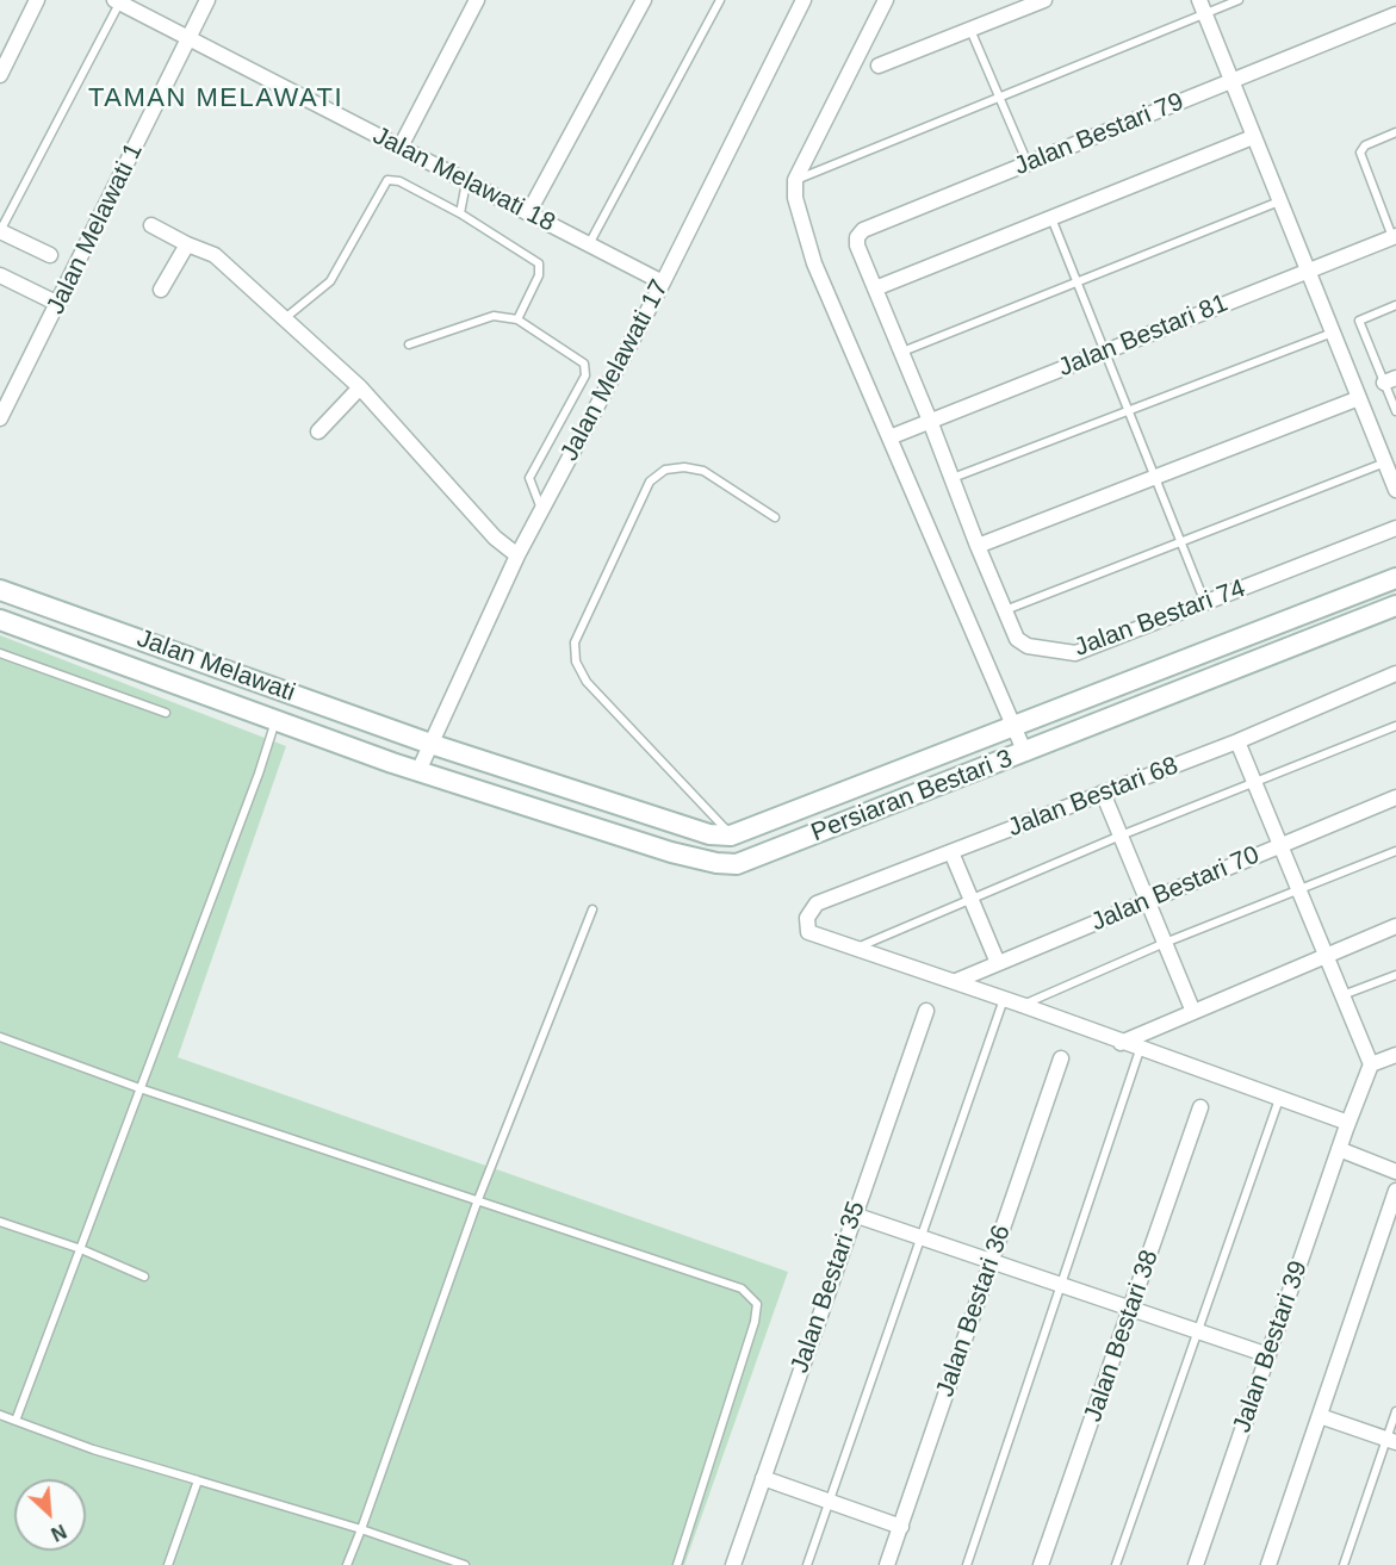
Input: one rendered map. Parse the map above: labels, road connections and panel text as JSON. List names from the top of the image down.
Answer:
{
  "streets": {
    "street": [
      "Jalan Bestari 79",
      "Jalan Melawati 18",
      "Jalan Melawati 1",
      "Jalan Bestari 81",
      "Jalan Melawati 17",
      "Jalan Bestari 74",
      "Jalan Melawati",
      "Persiaran Bestari 3",
      "Jalan Bestari 68",
      "Jalan Bestari 70",
      "Jalan Bestari 35",
      "Jalan Bestari 36",
      "Jalan Bestari 38",
      "Jalan Bestari 39"
    ]
  },
  "crossings": [
    ["Jalan Bestari 79", "Jalan Bestari 81"],
    ["Jalan Bestari 79", "Jalan Bestari 74"],
    ["Jalan Melawati 18", "Jalan Melawati 1"],
    ["Jalan Melawati 18", "Jalan Melawati 17"],
    ["Jalan Bestari 81", "Jalan Bestari 74"],
    ["Jalan Melawati 17", "Jalan Melawati"],
    ["Jalan Melawati 17", "Persiaran Bestari 3"],
    ["Jalan Melawati", "Persiaran Bestari 3"]
  ],
  "districts": ["TAMAN MELAWATI"],
  "north": "bottom right"
}
